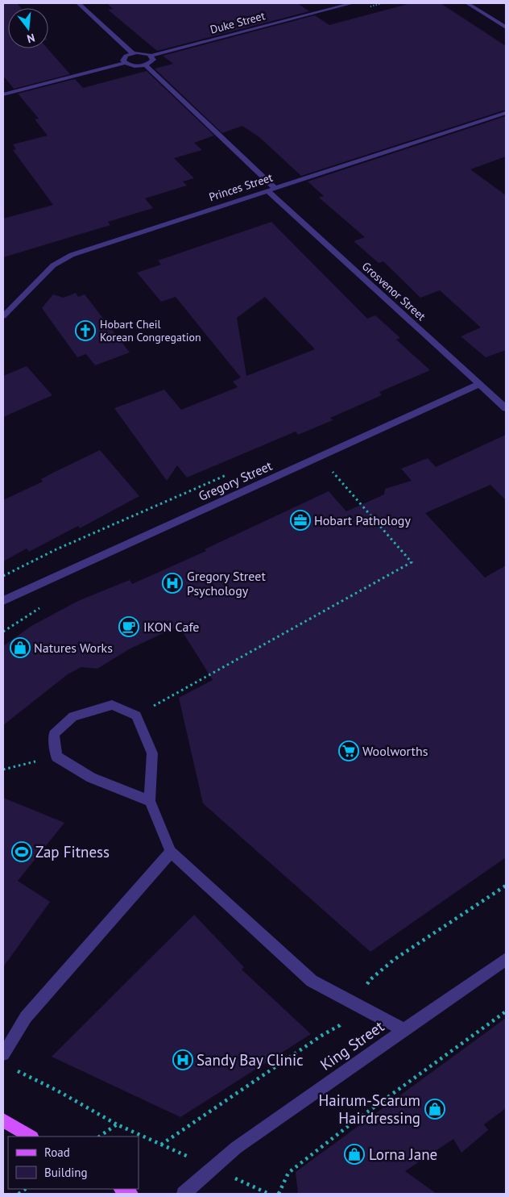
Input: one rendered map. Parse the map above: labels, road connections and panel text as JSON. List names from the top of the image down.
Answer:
{
  "streets": {
    "street": [
      "Duke Street",
      "Princes Street",
      "Grosvenor Street",
      "Gregory Street",
      "King Street"
    ]
  },
  "crossings": [
    ["Princes Street", "Grosvenor Street"],
    ["Grosvenor Street", "Gregory Street"]
  ],
  "places": {
    "church": ["Hobart Cheil Korean Congregation"],
    "office": ["Hobart Pathology"],
    "hospital": ["Gregory Street Psychology", "Sandy Bay Clinic"],
    "cafe": ["IKON Cafe"],
    "shop": ["Natures Works", "Hairum-Scarum Hairdressing", "Lorna Jane"],
    "supermarket": ["Woolworths"],
    "sports": ["Zap Fitness"]
  },
  "legend": ["Road", "Building"],
  "north": "bottom"
}
